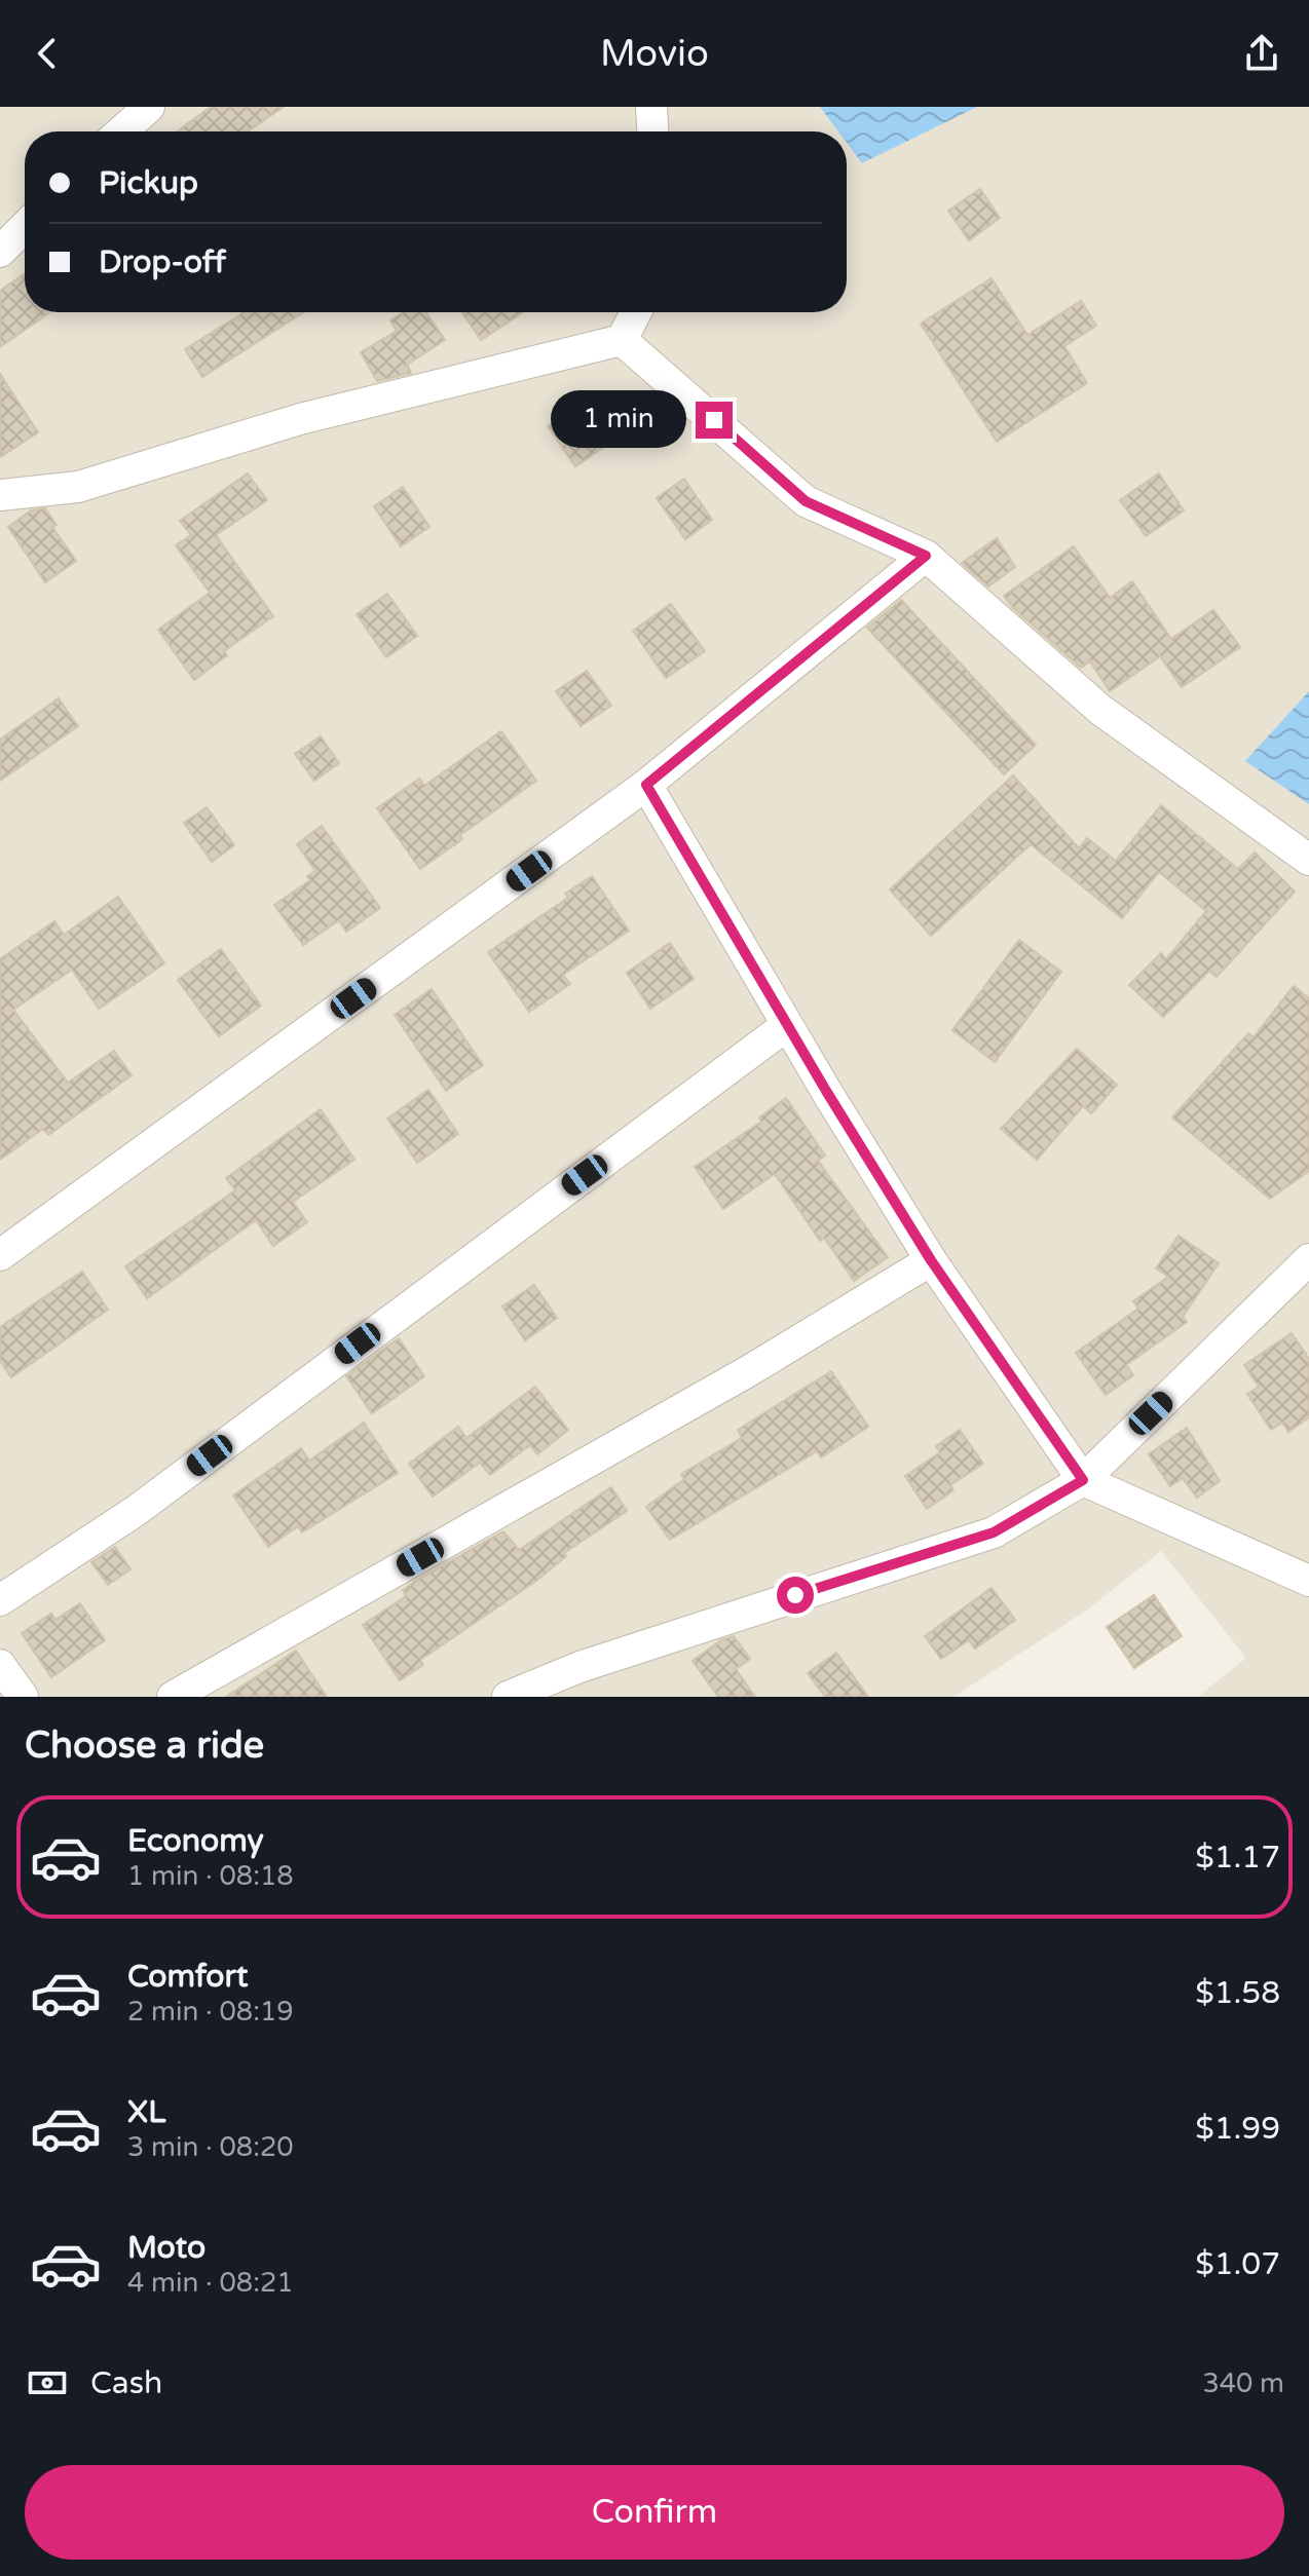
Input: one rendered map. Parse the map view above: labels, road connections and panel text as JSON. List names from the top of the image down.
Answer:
{
  "page": {
    "header": "Movio",
    "banner": ["Pickup", "Drop-off"],
    "bubble": "1 min",
    "heading": "Choose a ride",
    "list": [
      {
        "name": "Economy",
        "note": "1 min · 08:18",
        "value": "$1.17"
      },
      {
        "name": "Comfort",
        "note": "2 min · 08:19",
        "value": "$1.58"
      },
      {
        "name": "XL",
        "note": "3 min · 08:20",
        "value": "$1.99"
      },
      {
        "name": "Moto",
        "note": "4 min · 08:21",
        "value": "$1.07"
      }
    ],
    "pay": ["Cash", "340 m"],
    "buttons": "Confirm"
  }
}
